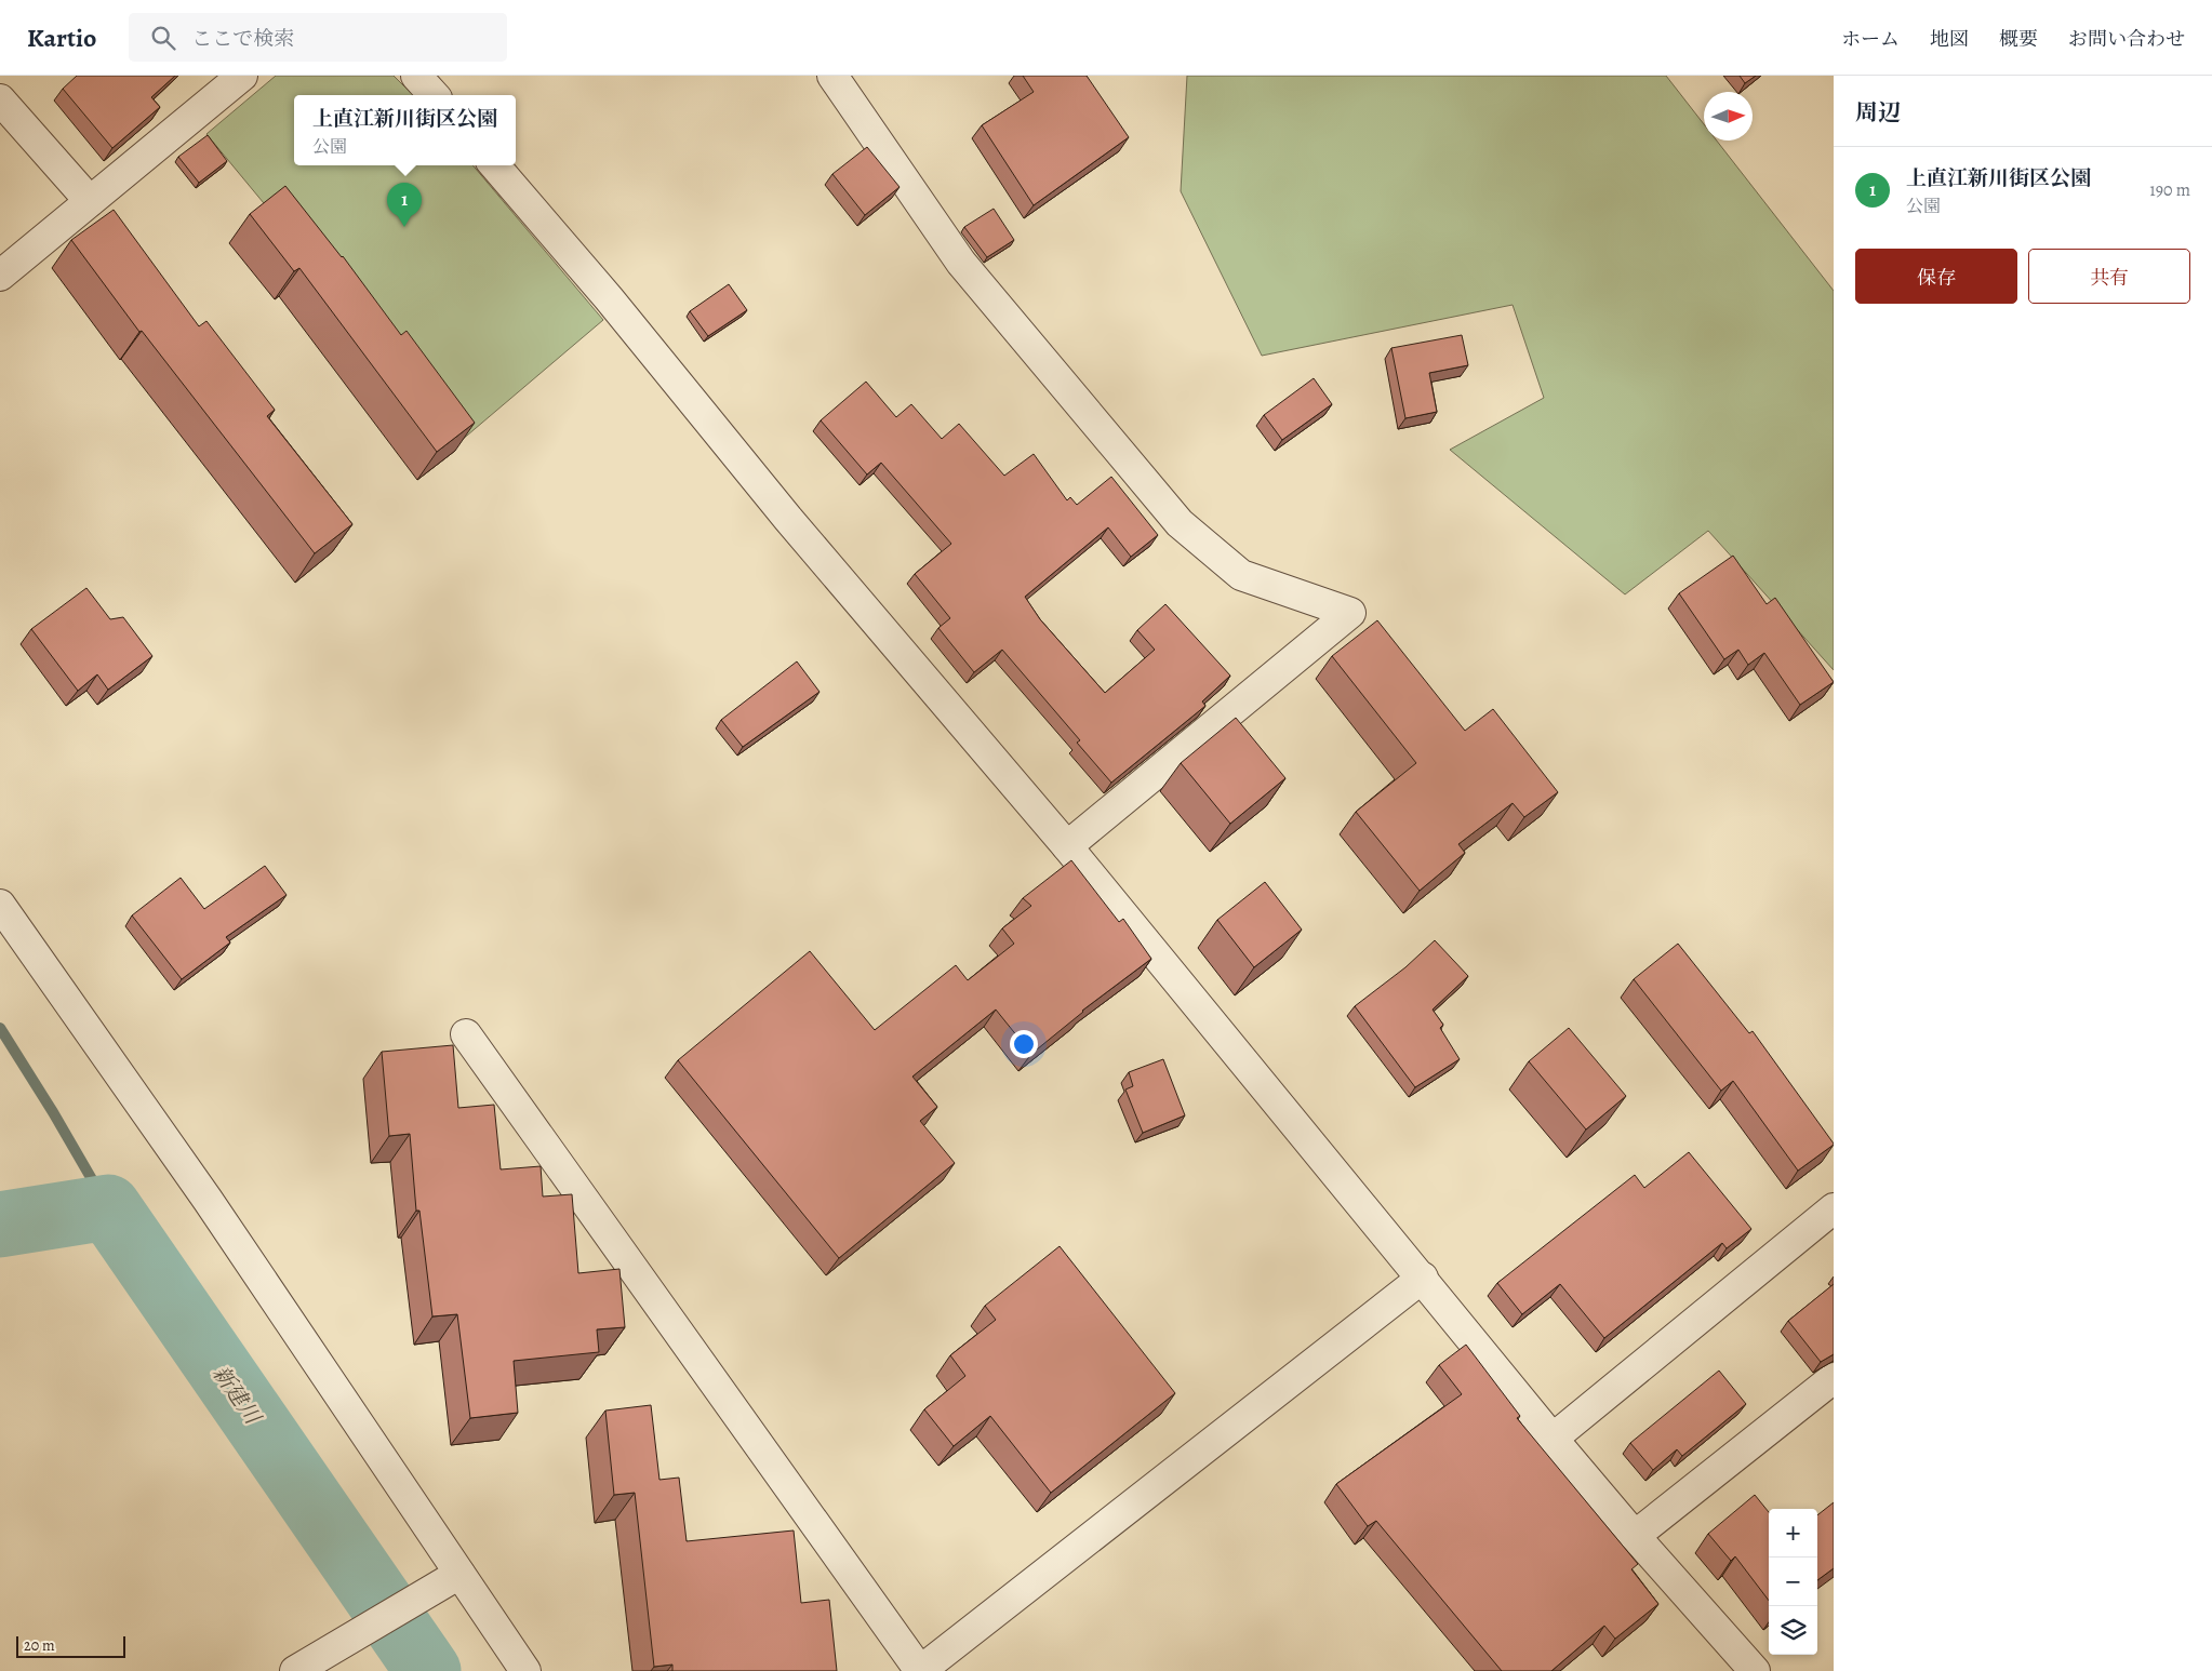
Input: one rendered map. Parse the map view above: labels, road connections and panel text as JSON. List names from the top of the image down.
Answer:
{
  "water": ["新建川"],
  "scale_bar": "20 m",
  "north": "right",
  "page": {
    "header": "Kartio",
    "search": "ここで検索",
    "nav": [
      "ホーム",
      "地図",
      "概要",
      "お問い合わせ"
    ],
    "heading": "周辺",
    "popup": ["上直江新川街区公園", "公園"],
    "list": [
      {
        "mark": "1",
        "name": "上直江新川街区公園",
        "note": "公園",
        "value": "190 m"
      }
    ],
    "pins": "1",
    "buttons": ["保存", "共有"],
    "map_buttons": ["+", "−"],
    "scale": "20 m"
  }
}
